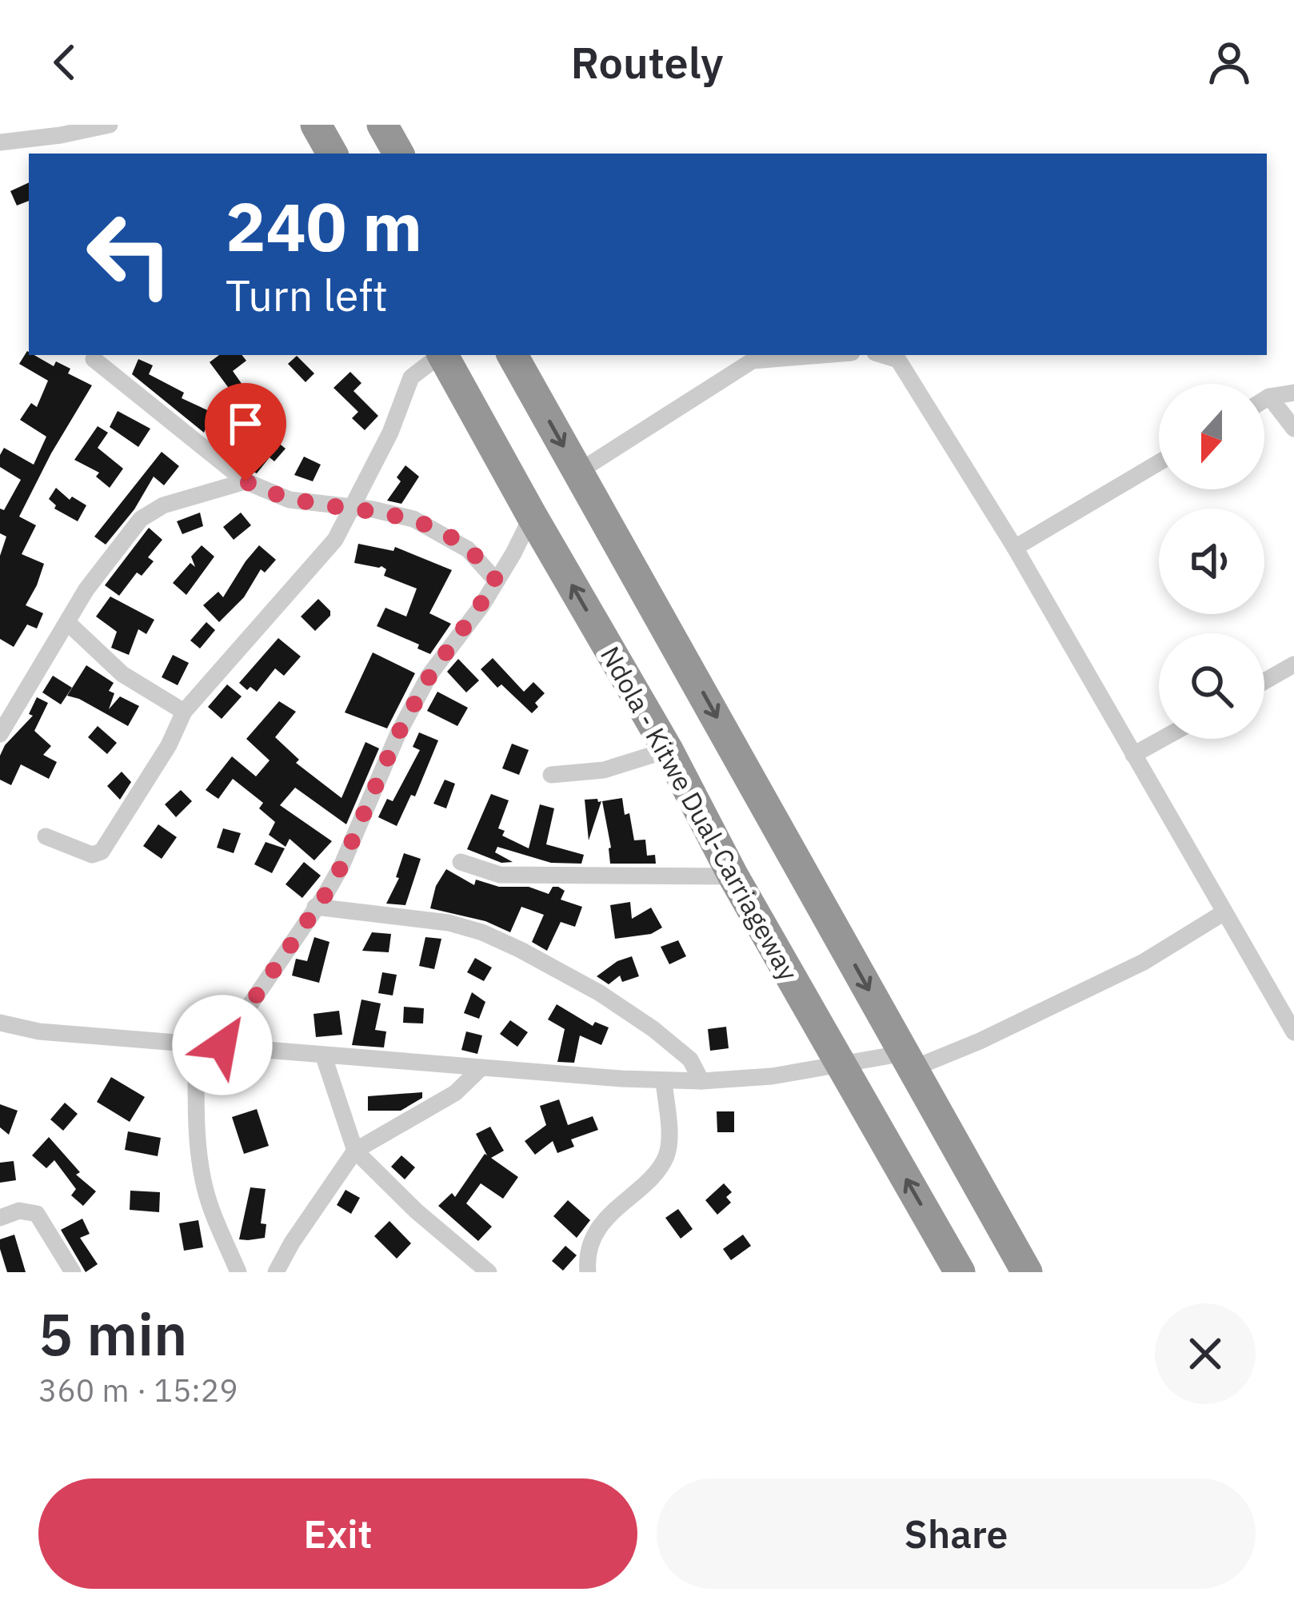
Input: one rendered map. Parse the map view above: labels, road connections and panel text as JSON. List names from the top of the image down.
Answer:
{
  "streets": {
    "highway": ["Ndola - Kitwe Dual-Carriageway"]
  },
  "north": "bottom",
  "page": {
    "header": "Routely",
    "turn": ["240 m", "Turn left"],
    "heading": ["5 min", "360 m · 15:29"],
    "buttons": ["Exit", "Share"]
  }
}
